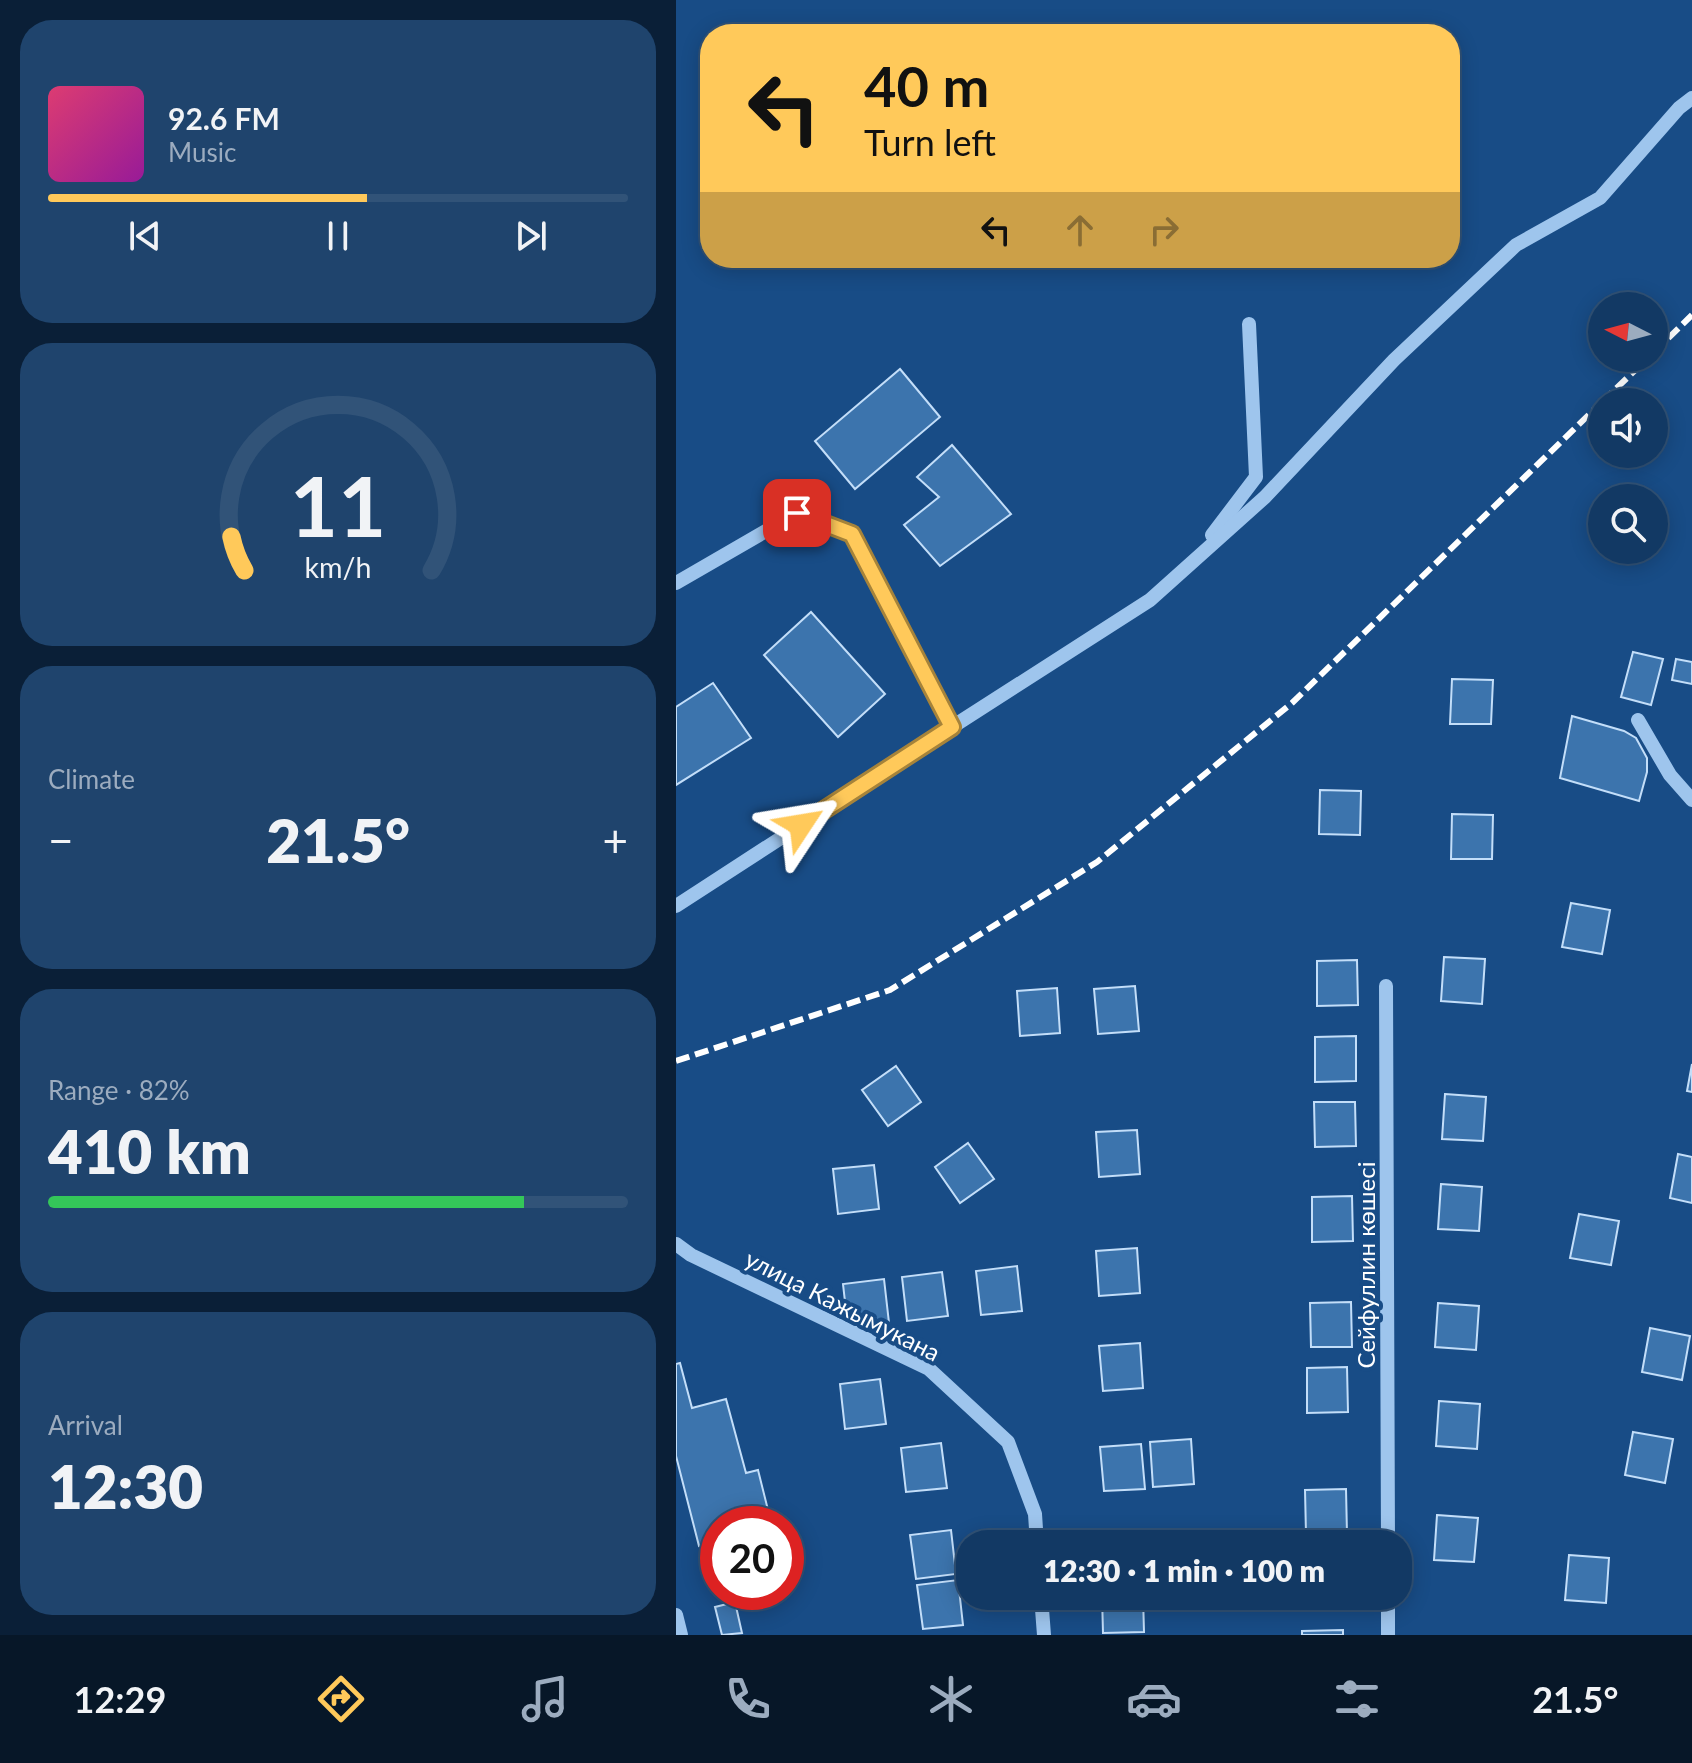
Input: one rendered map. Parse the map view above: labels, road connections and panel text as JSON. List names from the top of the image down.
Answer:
{
  "streets": {
    "street": ["Сейфуллин көшесі", "улица Кажымукана"]
  },
  "north": "left",
  "page": {
    "turn": ["40 m", "Turn left"],
    "song": ["92.6 FM", "Music"],
    "tile": [
      "Climate",
      ["Range · 82%", "410 km"],
      ["Arrival", "12:30"]
    ],
    "heat": ["−", "21.5°", "+"],
    "limit": "20",
    "trip": "12:30 · 1 min · 100 m",
    "tabs": ["12:29", "21.5°"],
    "gauge": ["11", "km/h"]
  }
}
